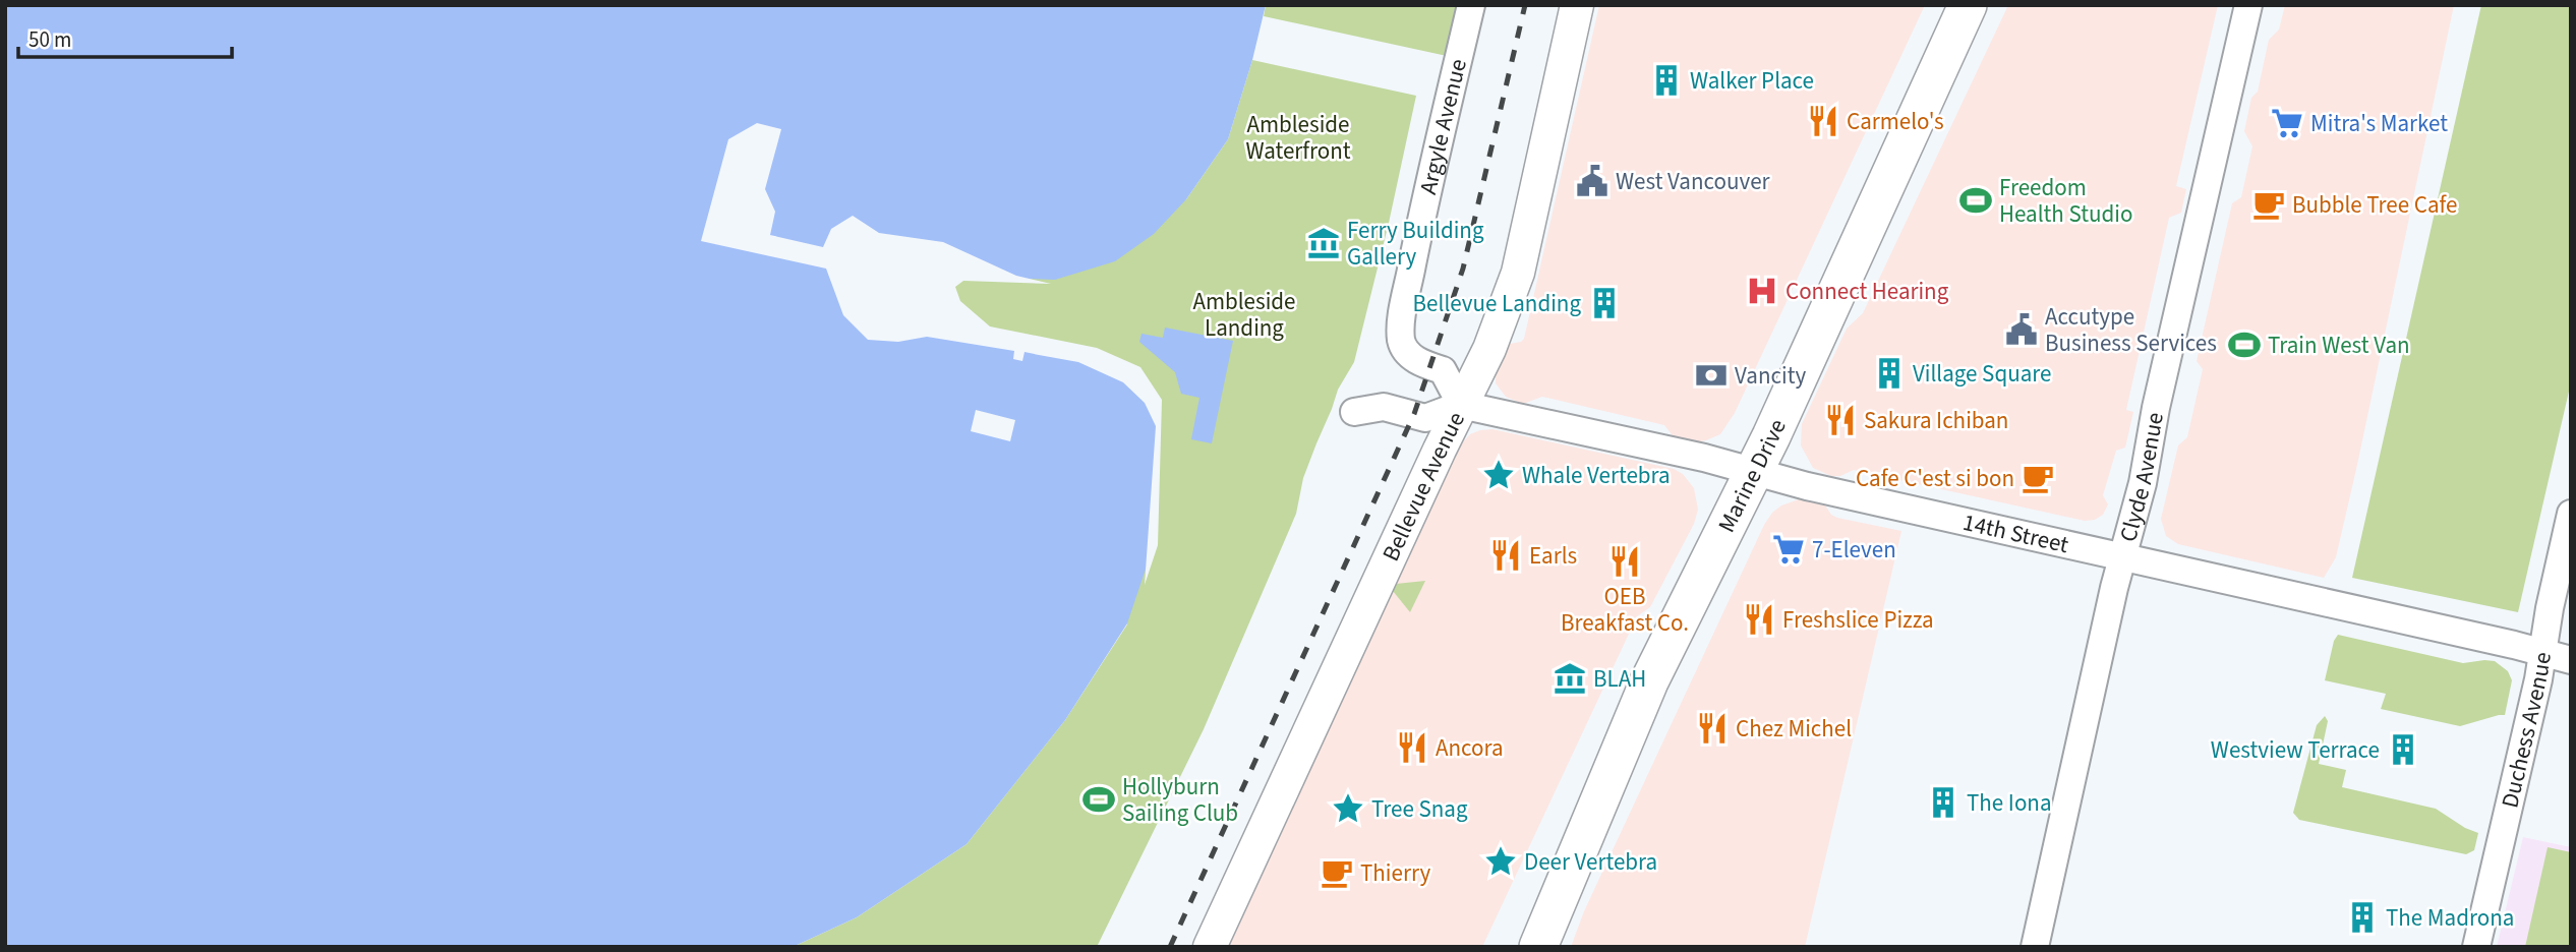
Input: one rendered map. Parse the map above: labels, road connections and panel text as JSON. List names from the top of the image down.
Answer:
{
  "streets": {
    "main road": ["Marine Drive"],
    "street": [
      "Argyle Avenue",
      "Clyde Avenue",
      "Bellevue Avenue",
      "14th Street",
      "Duchess Avenue"
    ]
  },
  "crossings": [
    ["Argyle Avenue", "Bellevue Avenue"],
    ["Argyle Avenue", "14th Street"],
    ["Marine Drive", "14th Street"],
    ["Clyde Avenue", "14th Street"],
    ["Bellevue Avenue", "14th Street"],
    ["14th Street", "Duchess Avenue"]
  ],
  "parks": ["Ambleside Waterfront", "Ambleside Landing"],
  "places": {
    "building": [
      "Walker Place",
      "Bellevue Landing",
      "Village Square",
      "Westview Terrace",
      "The Iona",
      "The Madrona"
    ],
    "restaurant": [
      "Carmelo's",
      "Sakura Ichiban",
      "Earls",
      "OEB Breakfast Co.",
      "Freshslice Pizza",
      "Chez Michel",
      "Ancora"
    ],
    "supermarket": ["Mitra's Market", "7-Eleven"],
    "public building": ["West Vancouver", "Accutype Business Services"],
    "sports": ["Freedom Health Studio", "Train West Van", "Hollyburn Sailing Club"],
    "cafe": ["Bubble Tree Cafe", "Cafe C'est si bon", "Thierry"],
    "museum": ["Ferry Building Gallery", "BLAH"],
    "hospital": ["Connect Hearing"],
    "bank": ["Vancity"],
    "place": ["Whale Vertebra", "Tree Snag", "Deer Vertebra"]
  },
  "scale_bar": "50 m"
}
